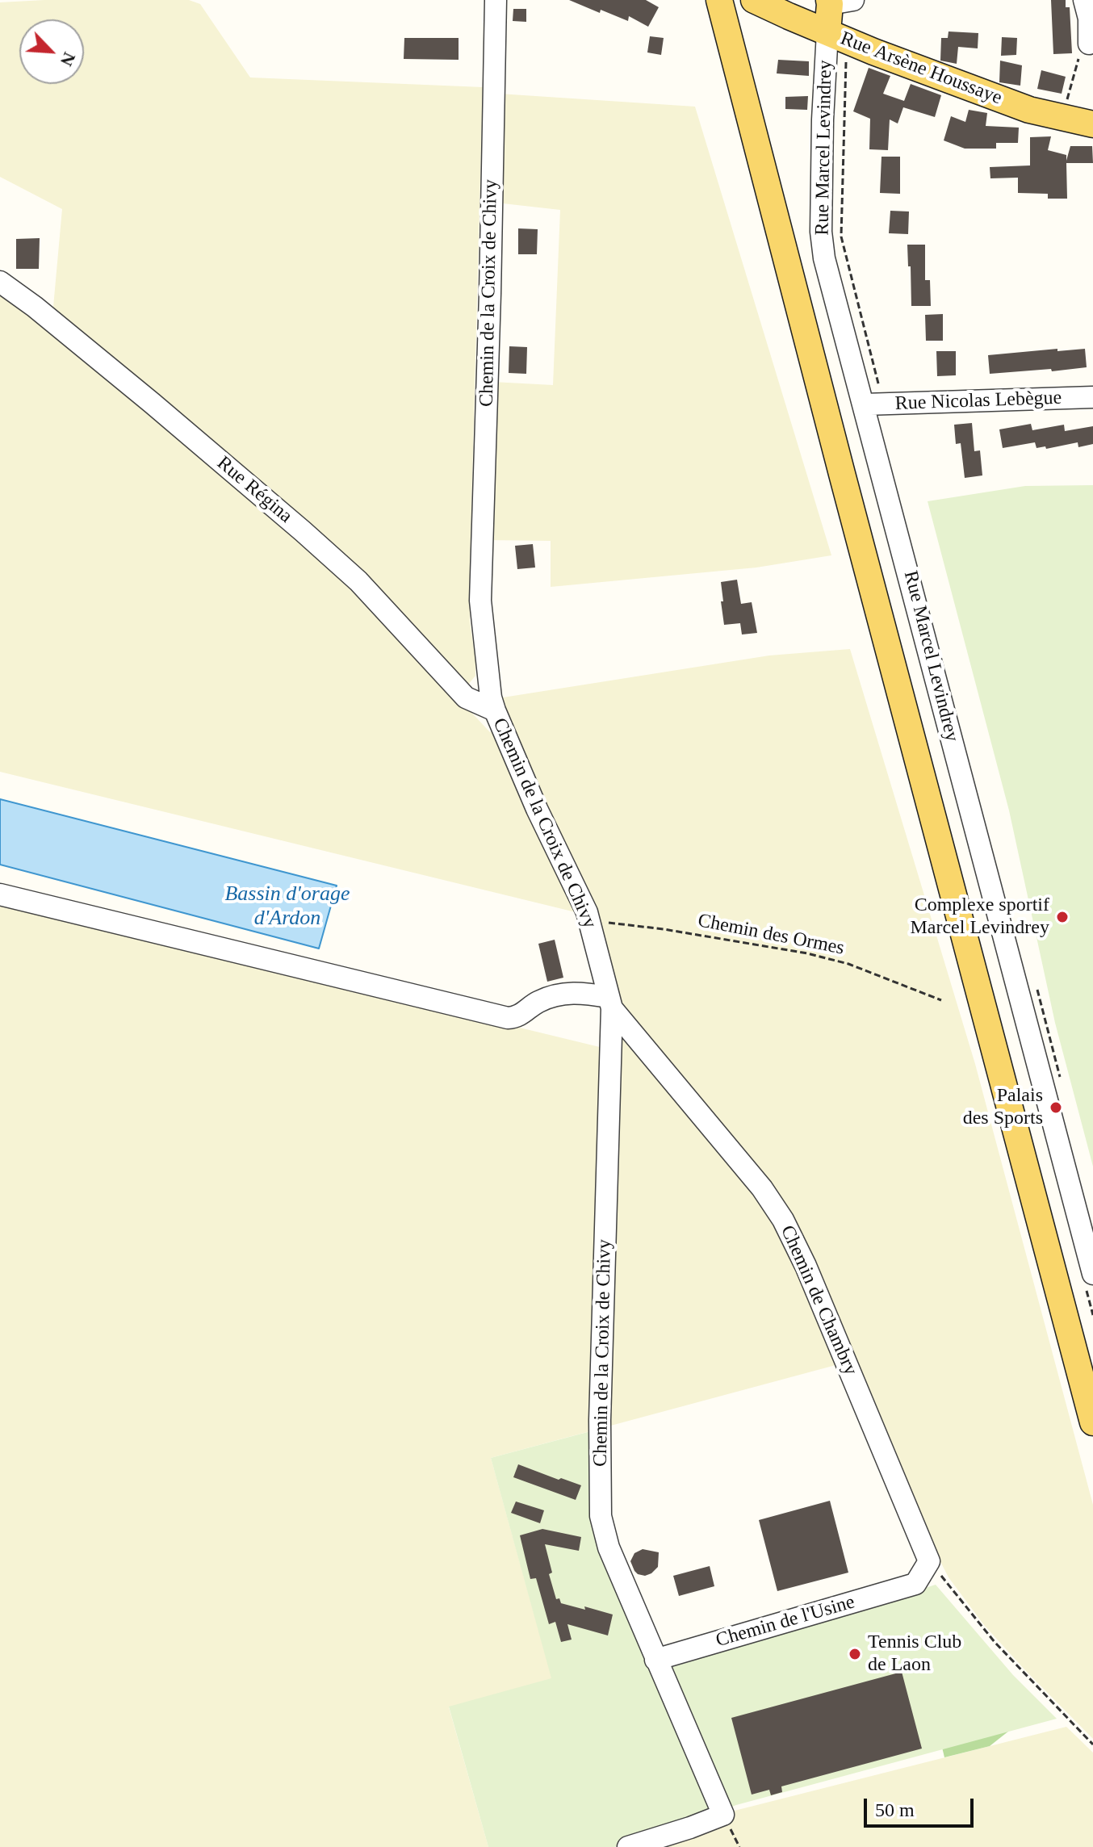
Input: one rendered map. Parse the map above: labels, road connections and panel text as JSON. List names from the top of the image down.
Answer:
{
  "streets": {
    "main road": ["Rue Arsène Houssaye"],
    "street": [
      "Rue Marcel Levindrey",
      "Chemin de la Croix de Chivy",
      "Rue Nicolas Lebègue",
      "Rue Régina",
      "Chemin de Chambry",
      "Chemin de l'Usine"
    ],
    "path": ["Chemin des Ormes"]
  },
  "crossings": [
    ["Rue Arsène Houssaye", "Rue Marcel Levindrey"],
    ["Rue Marcel Levindrey", "Rue Nicolas Lebègue"],
    ["Chemin de la Croix de Chivy", "Rue Régina"],
    ["Chemin de la Croix de Chivy", "Chemin des Ormes"],
    ["Chemin de la Croix de Chivy", "Chemin de Chambry"],
    ["Chemin de la Croix de Chivy", "Chemin de l'Usine"],
    ["Chemin de Chambry", "Chemin de l'Usine"]
  ],
  "water": ["Bassin d'orage d'Ardon"],
  "places": ["Complexe sportif Marcel Levindrey", "Palais des Sports", "Tennis Club de Laon"],
  "scale_bar": "50 m",
  "north": "bottom right"
}
